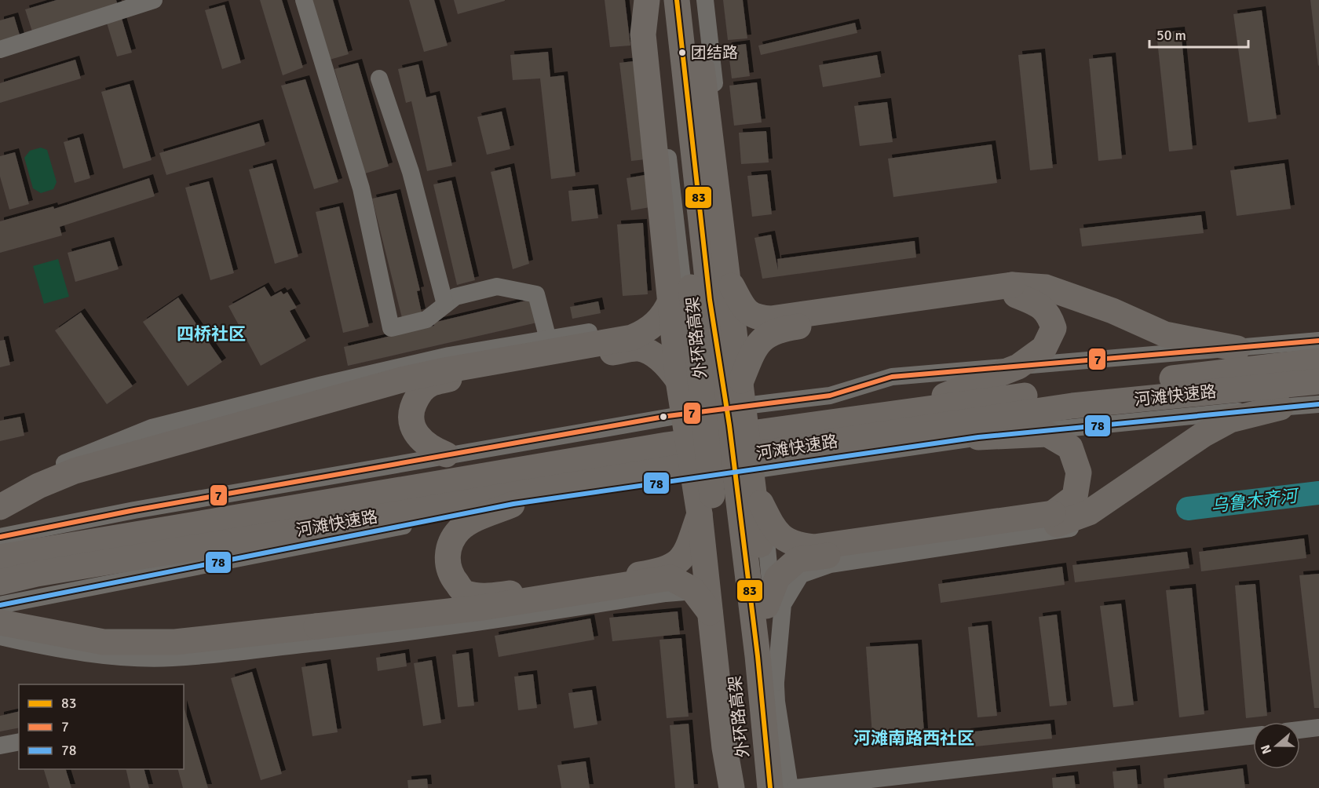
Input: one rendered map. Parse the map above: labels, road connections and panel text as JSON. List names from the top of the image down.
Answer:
{
  "streets": {
    "highway": ["外环路高架", "河滩快速路"]
  },
  "districts": ["四桥社区", "河滩南路西社区"],
  "water": ["乌鲁木齐河"],
  "places": ["团结路"],
  "lines": ["transit line 83", "transit line 7", "transit line 78"],
  "legend": ["83", "7", "78"],
  "scale_bar": "50 m",
  "north": "left"
}
